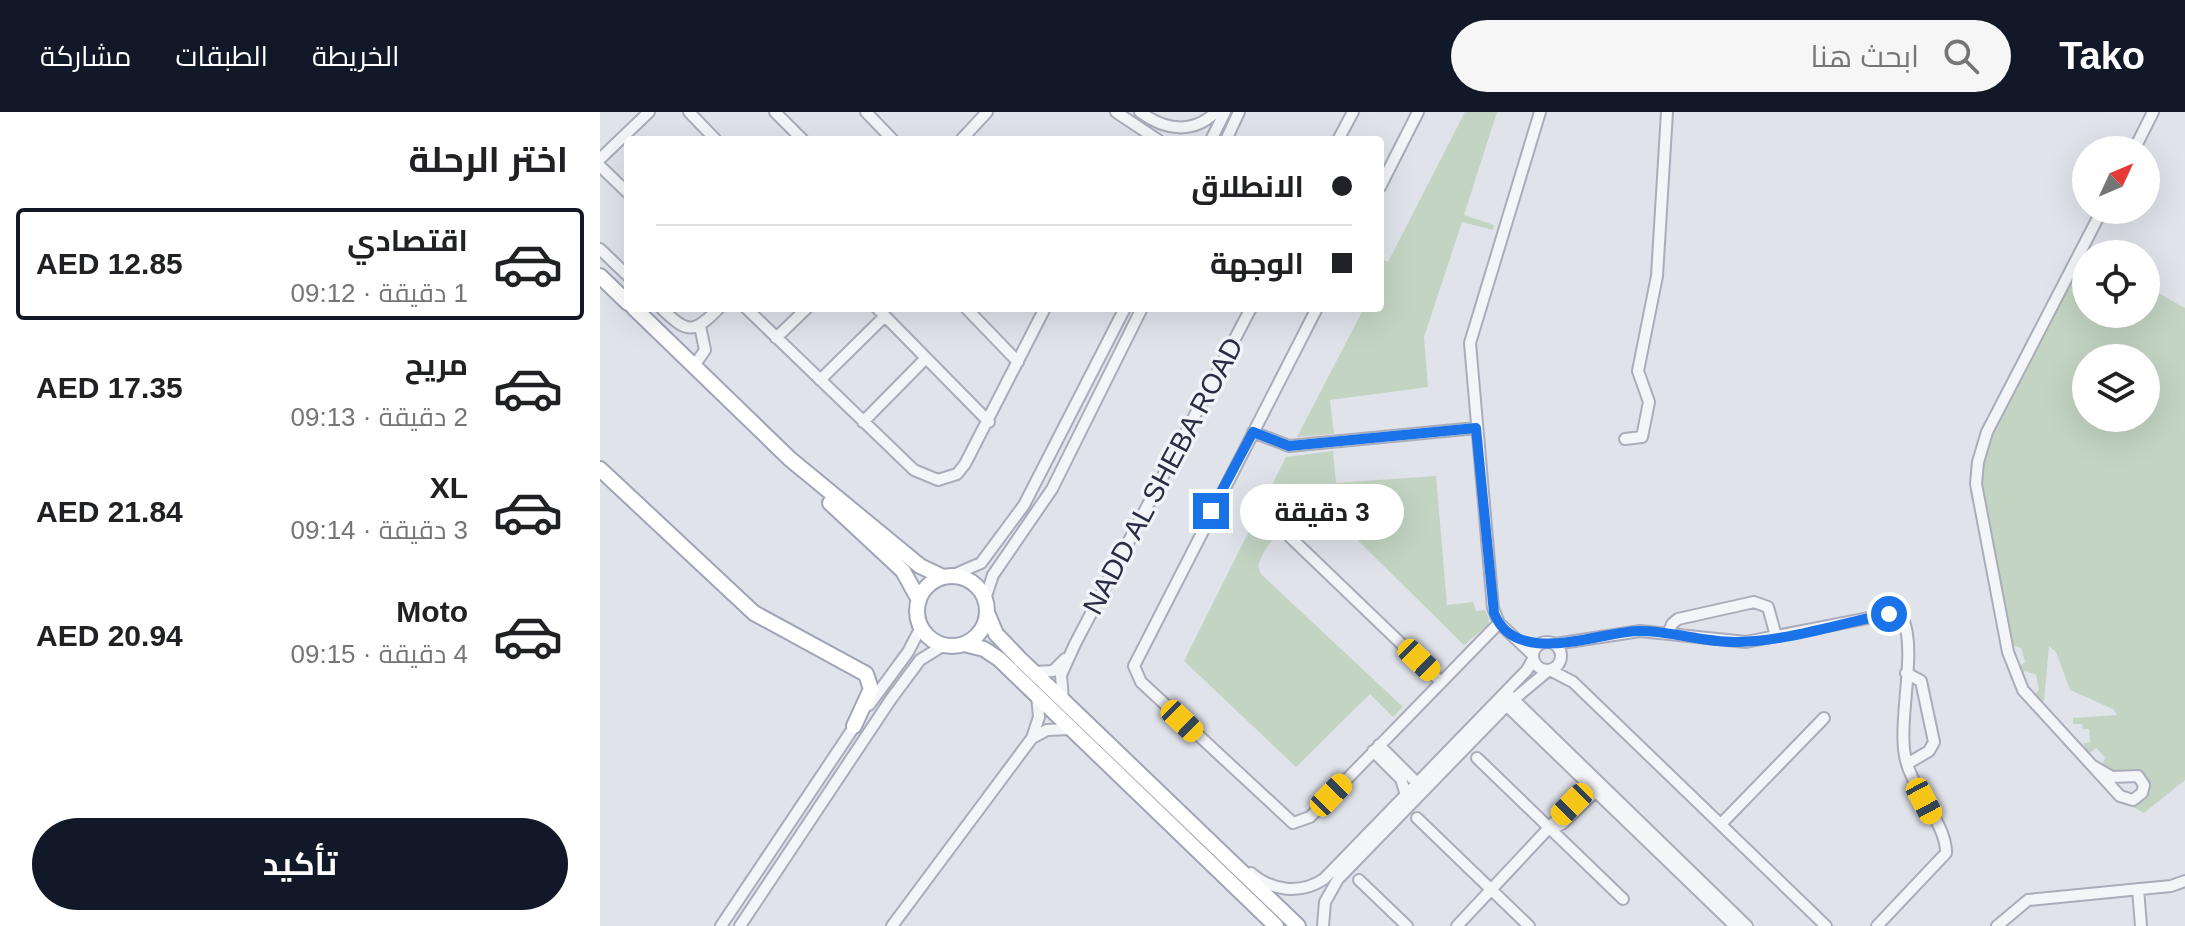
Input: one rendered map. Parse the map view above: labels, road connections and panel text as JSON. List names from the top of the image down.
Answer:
{
  "streets": {
    "street": ["NADD AL SHEBA ROAD"]
  },
  "north": "top right",
  "page": {
    "header": "Tako",
    "search": "ابحث هنا",
    "nav": ["الخريطة", "الطبقات", "مشاركة"],
    "heading": "اختر الرحلة",
    "banner": ["الانطلاق", "الوجهة"],
    "list": [
      {
        "name": "اقتصادي",
        "note": "1 دقيقة · 09:12",
        "value": "AED 12.85"
      },
      {
        "name": "مريح",
        "note": "2 دقيقة · 09:13",
        "value": "AED 17.35"
      },
      {
        "name": "XL",
        "note": "3 دقيقة · 09:14",
        "value": "AED 21.84"
      },
      {
        "name": "Moto",
        "note": "4 دقيقة · 09:15",
        "value": "AED 20.94"
      }
    ],
    "bubble": "3 دقيقة",
    "buttons": "تأكيد"
  }
}
